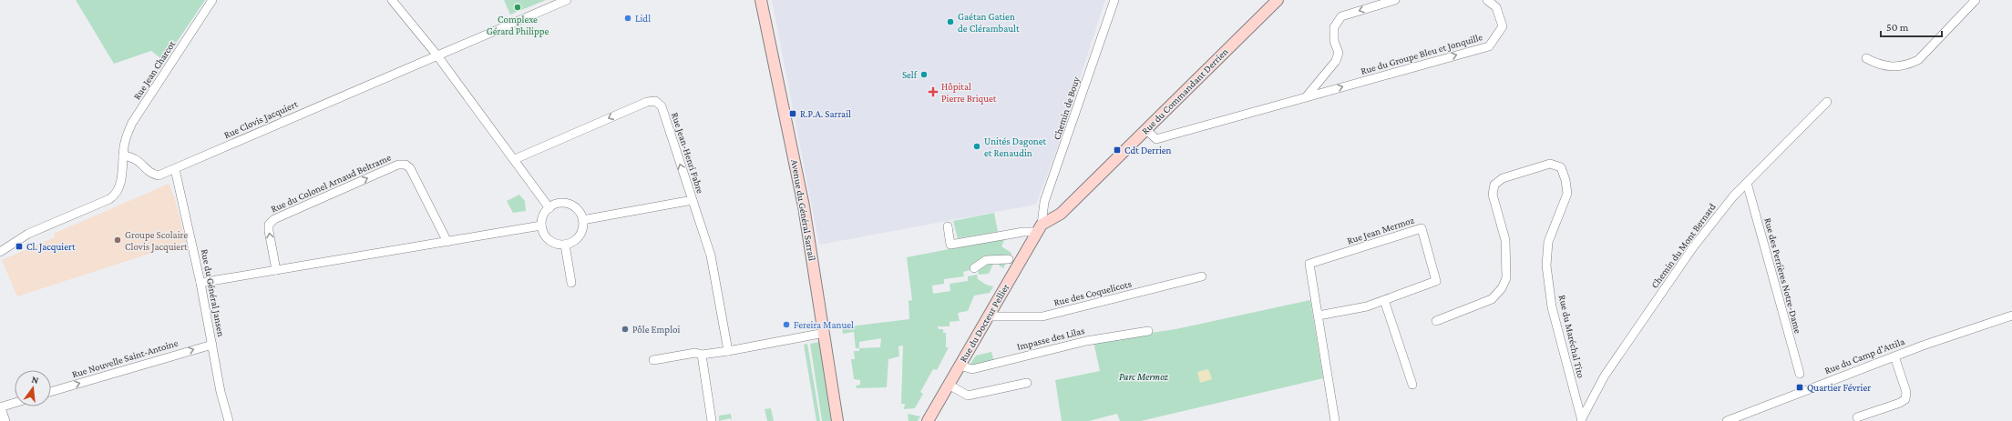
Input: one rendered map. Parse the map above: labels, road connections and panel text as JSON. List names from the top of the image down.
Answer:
{
  "streets": {
    "main road": ["Rue du Commandant Derrien", "Avenue du Général Sarrail", "Rue du Docteur Pellier"],
    "street": [
      "Rue du Groupe Bleu et Jonquille",
      "Rue Jean Charcot",
      "Chemin de Bouy",
      "Rue Clovis Jacquiert",
      "Rue Jean-Henri Fabre",
      "Rue du Colonel Arnaud Beltrame",
      "Rue Jean Mermoz",
      "Chemin du Mont Bernard",
      "Rue des Perrières Notre-Dame",
      "Rue du Général Jansen",
      "Rue des Coquelicots",
      "Rue du Maréchal Tito",
      "Impasse des Lilas",
      "Rue du Camp d'Attila",
      "Rue Nouvelle Saint-Antoine"
    ]
  },
  "crossings": [
    ["Rue du Groupe Bleu et Jonquille", "Rue du Commandant Derrien"],
    ["Rue Jean Charcot", "Rue Clovis Jacquiert"],
    ["Rue du Commandant Derrien", "Chemin de Bouy"],
    ["Rue du Commandant Derrien", "Rue du Docteur Pellier"],
    ["Chemin de Bouy", "Rue du Docteur Pellier"],
    ["Rue Clovis Jacquiert", "Rue du Général Jansen"],
    ["Chemin du Mont Bernard", "Rue des Perrières Notre-Dame"],
    ["Chemin du Mont Bernard", "Rue du Maréchal Tito"],
    ["Rue du Général Jansen", "Rue Nouvelle Saint-Antoine"],
    ["Rue des Coquelicots", "Rue du Docteur Pellier"],
    ["Rue du Docteur Pellier", "Impasse des Lilas"]
  ],
  "one_way": ["Rue du Groupe Bleu et Jonquille", "Rue Nouvelle Saint-Antoine"],
  "parks": ["Parc Mermoz"],
  "places": {
    "other": [
      "Complexe Gérard Philippe",
      "Lidl",
      "Gaétan Gatien de Clérambault",
      "Self",
      "Unités Dagonet et Renaudin",
      "Groupe Scolaire Clovis Jacquiert",
      "Fereira Manuel",
      "Pôle Emploi"
    ],
    "health": ["Hôpital Pierre Briquet"],
    "transit": [
      "R.P.A. Sarrail",
      "Cdt Derrien",
      "Cl. Jacquiert",
      "Quartier Février"
    ]
  },
  "scale_bar": "50 m",
  "north": "top"
}
